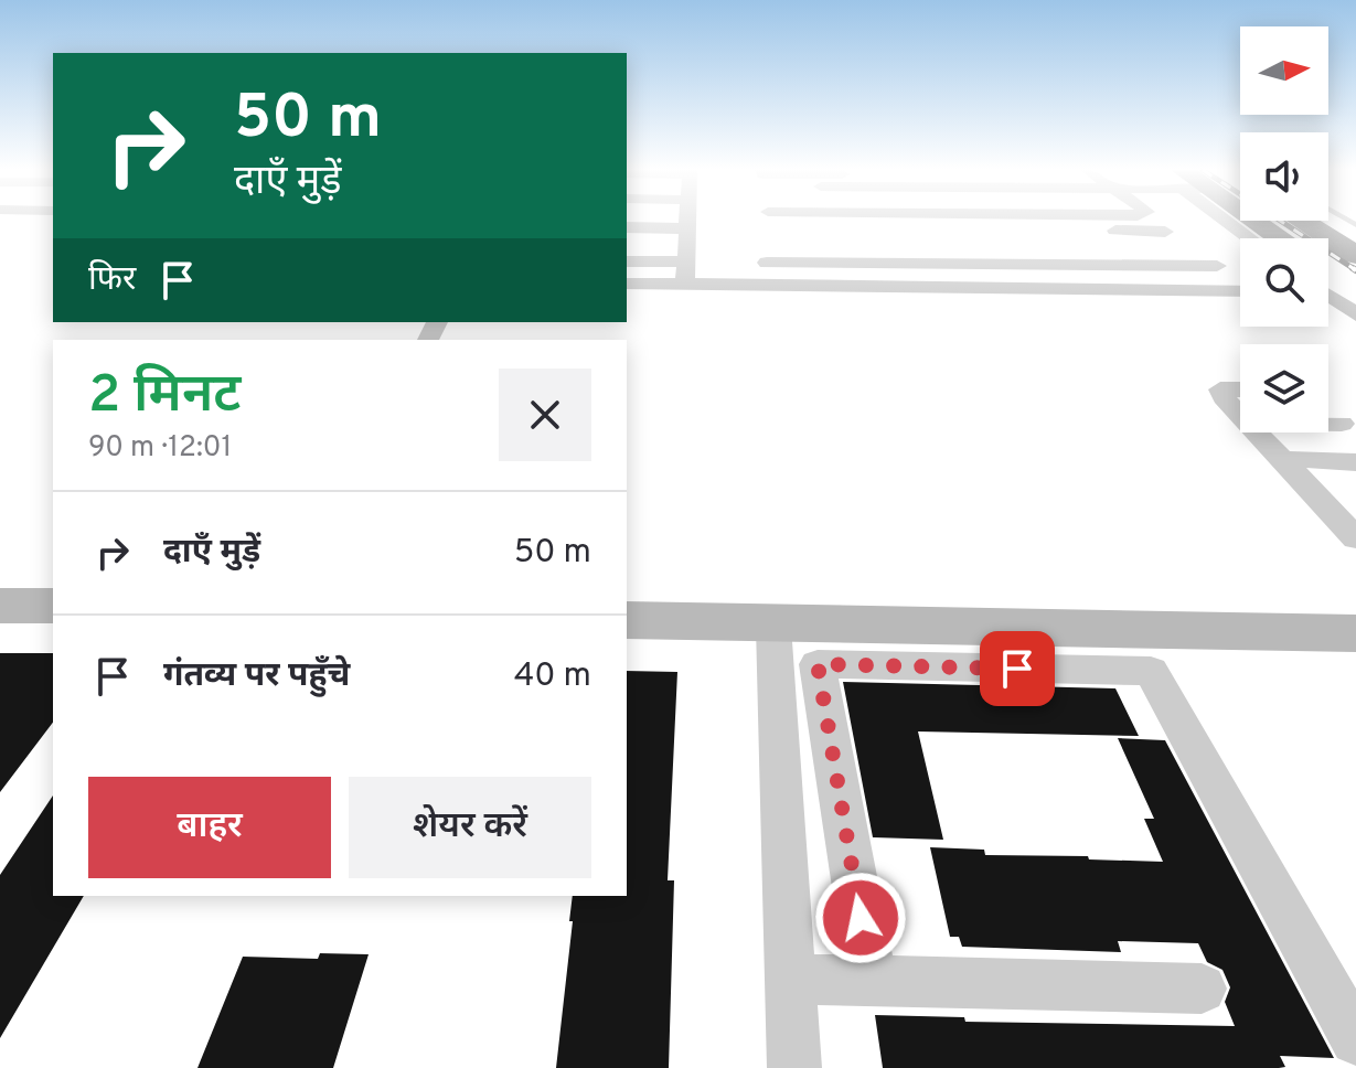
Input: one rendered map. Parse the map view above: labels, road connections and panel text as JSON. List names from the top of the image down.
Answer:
{
  "north": "right",
  "page": {
    "turn": ["50 m", "दाएँ मुड़ें"],
    "then": "फिर",
    "heading": ["2 मिनट", "90 m · 12:01"],
    "list": [
      {
        "name": "दाएँ मुड़ें",
        "value": "50 m"
      },
      {
        "name": "गंतव्य पर पहुँचे",
        "value": "40 m"
      }
    ],
    "buttons": ["बाहर", "शेयर करें"]
  }
}
